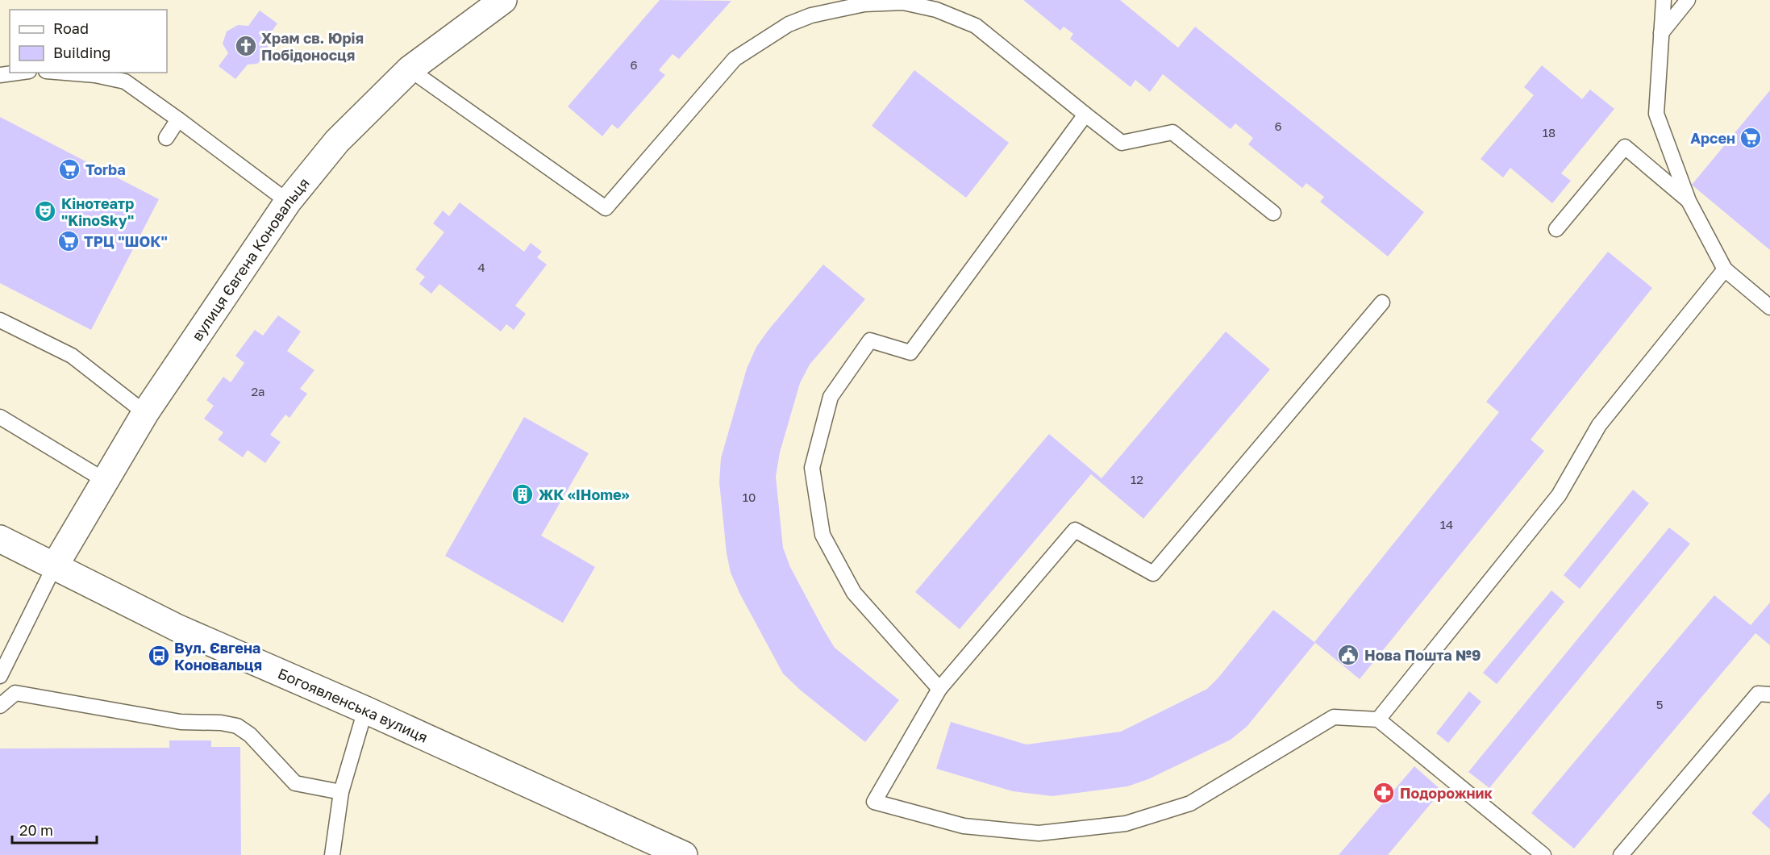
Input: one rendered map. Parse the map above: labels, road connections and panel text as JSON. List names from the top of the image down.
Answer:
{
  "streets": {
    "street": ["вулиця Євгена Коновальця", "Богоявленська вулиця"]
  },
  "crossings": [
    ["вулиця Євгена Коновальця", "Богоявленська вулиця"]
  ],
  "places": {
    "church": ["Храм св. Юрія Побідоносця"],
    "supermarket": ["Арсен", "Torba", "ТРЦ \"ШОК\""],
    "theatre": ["Кінотеатр \"KinoSky\""],
    "building": ["ЖК «IHome»"],
    "public building": ["Нова Пошта №9"],
    "bus stop": ["Вул. Євгена Коновальця"],
    "pharmacy": ["Подорожник"]
  },
  "house_numbers": [
    "6",
    "6",
    "18",
    "4",
    "2а",
    "12",
    "10",
    "14",
    "5"
  ],
  "legend": ["Road", "Building"],
  "scale_bar": "20 m"
}
